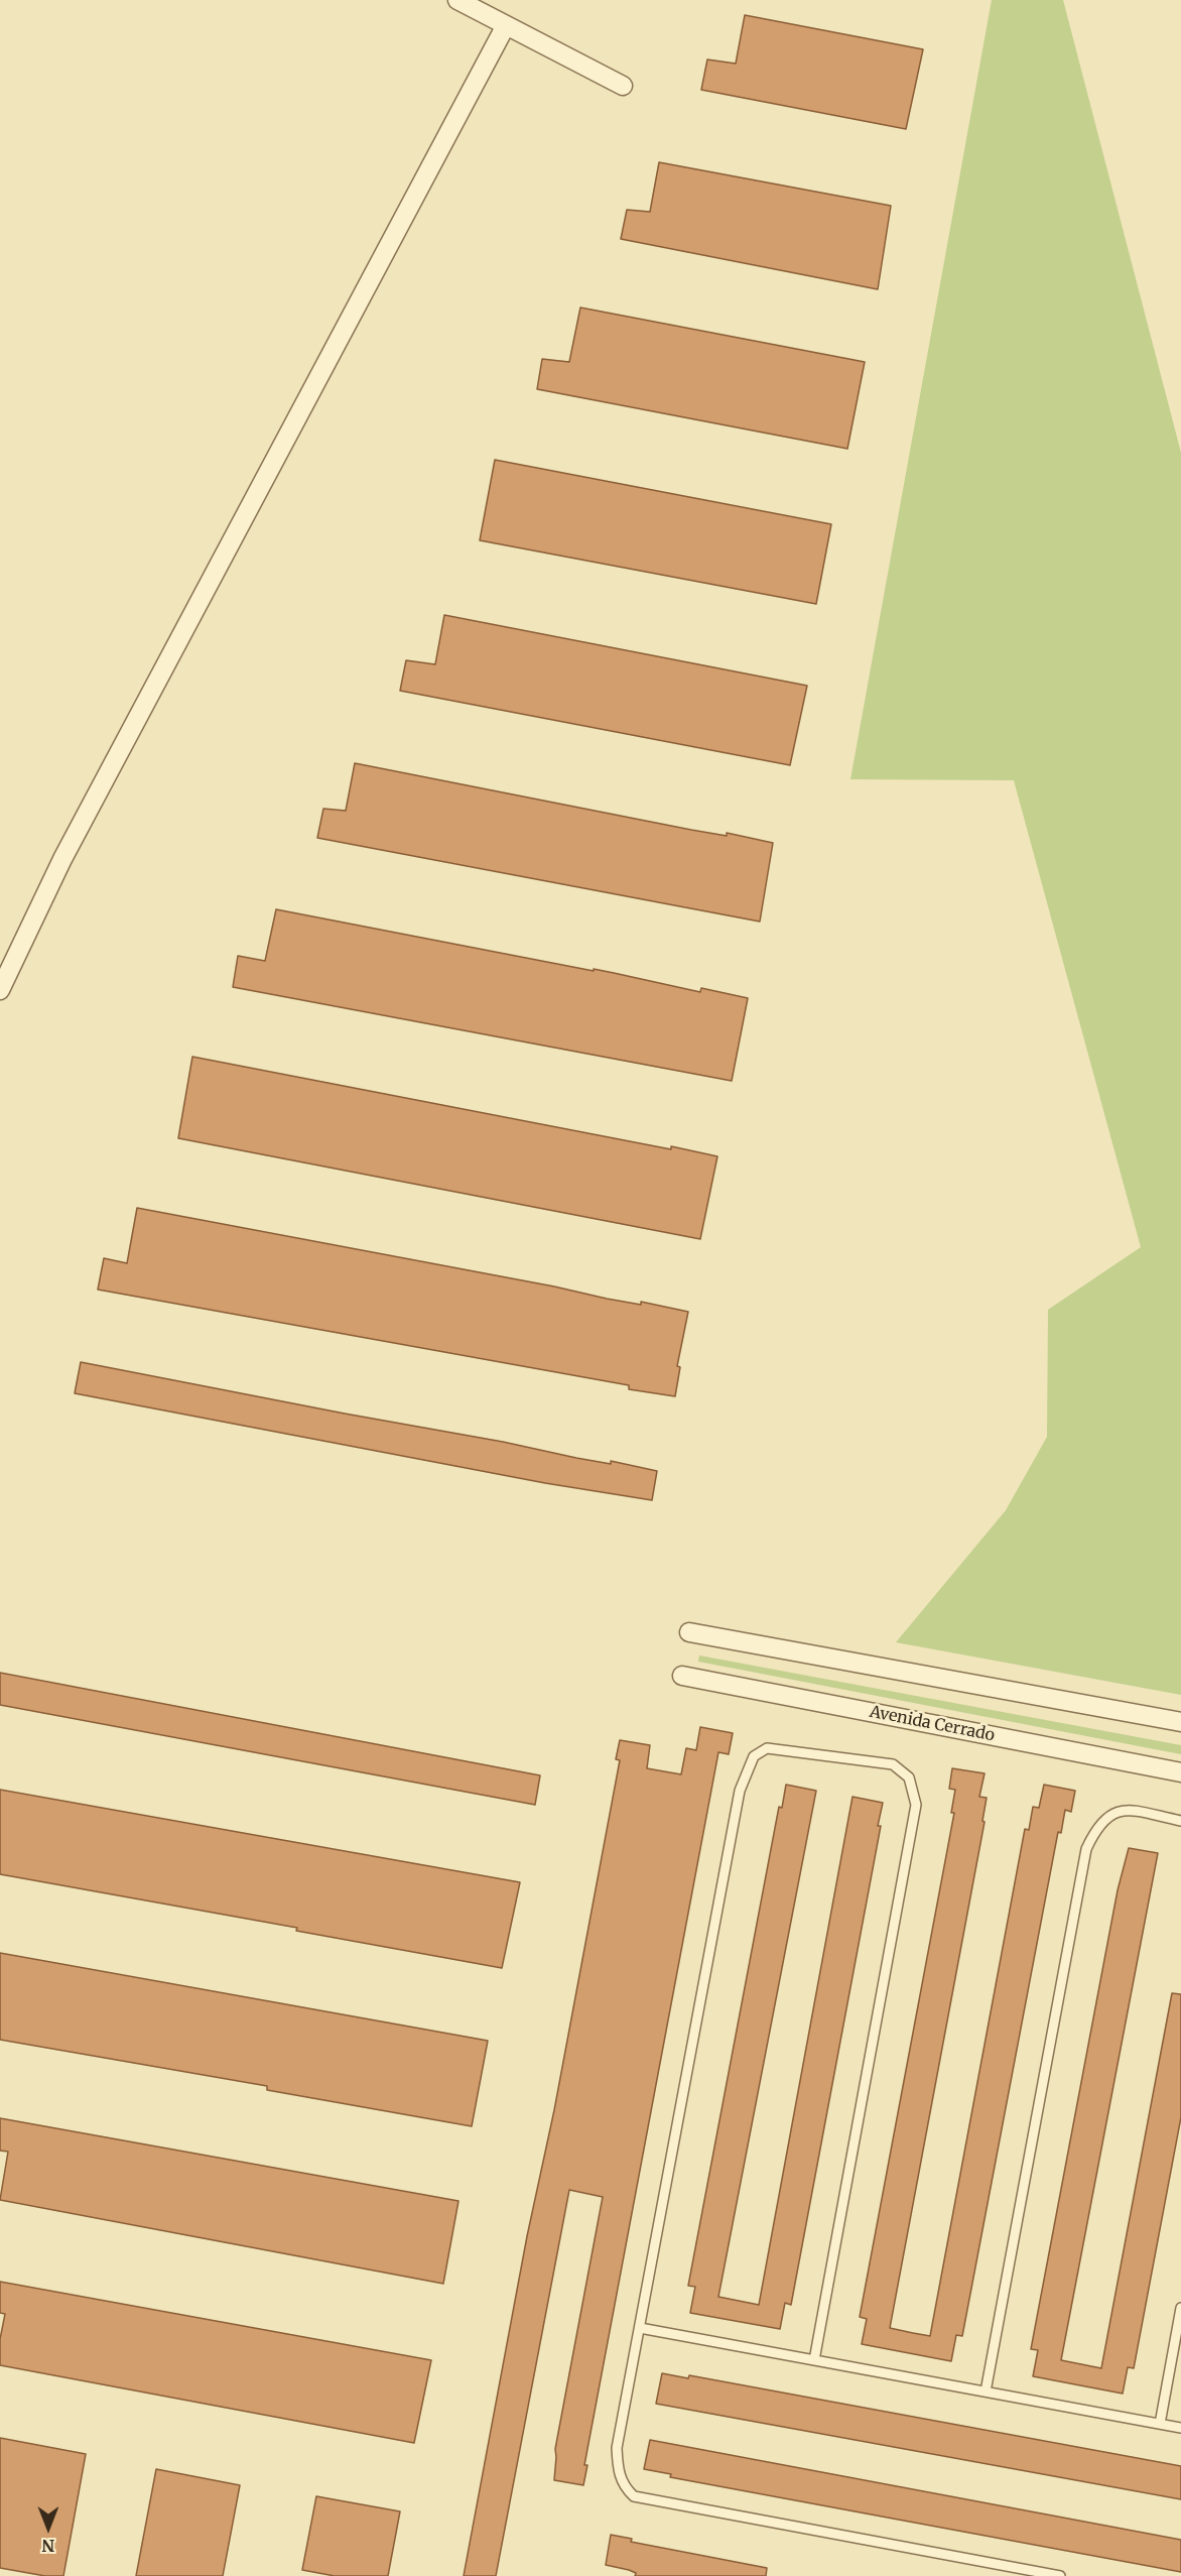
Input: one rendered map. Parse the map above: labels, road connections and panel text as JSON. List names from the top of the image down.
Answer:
{
  "streets": {
    "street": ["Avenida Cerrado"]
  },
  "north": "bottom"
}
